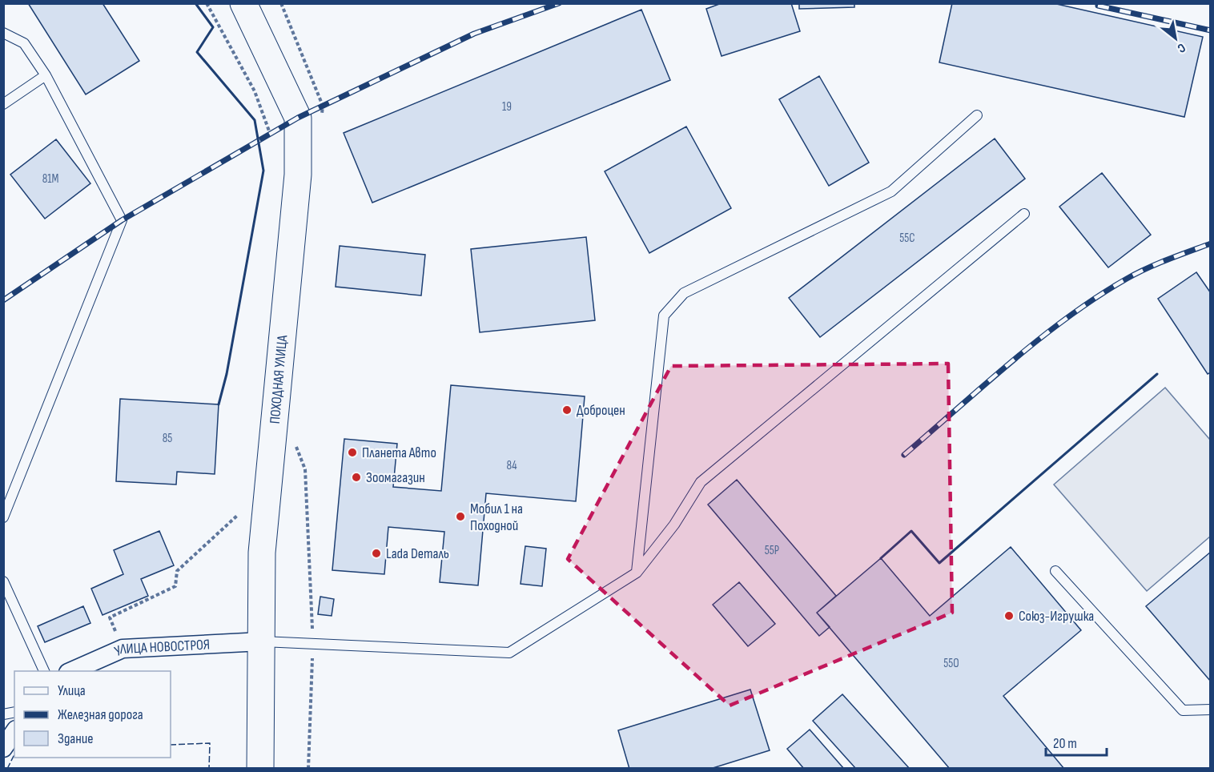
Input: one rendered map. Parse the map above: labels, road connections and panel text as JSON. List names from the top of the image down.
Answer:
{
  "streets": {
    "main road": ["ПОХОДНАЯ УЛИЦА"],
    "street": ["УЛИЦА НОВОСТРОЯ"]
  },
  "crossings": [
    ["ПОХОДНАЯ УЛИЦА", "УЛИЦА НОВОСТРОЯ"]
  ],
  "places": [
    "Доброцен",
    "Планета Авто",
    "Зоомагазин",
    "Мобил 1 на Походной",
    "Lada Dеталь",
    "Союз-Игрушка"
  ],
  "house_numbers": [
    "19",
    "81М",
    "55С",
    "85",
    "84",
    "55P",
    "55О"
  ],
  "legend": ["Улица", "Железная дорога", "Здание"],
  "scale_bar": "20 m",
  "north": "bottom right"
}
